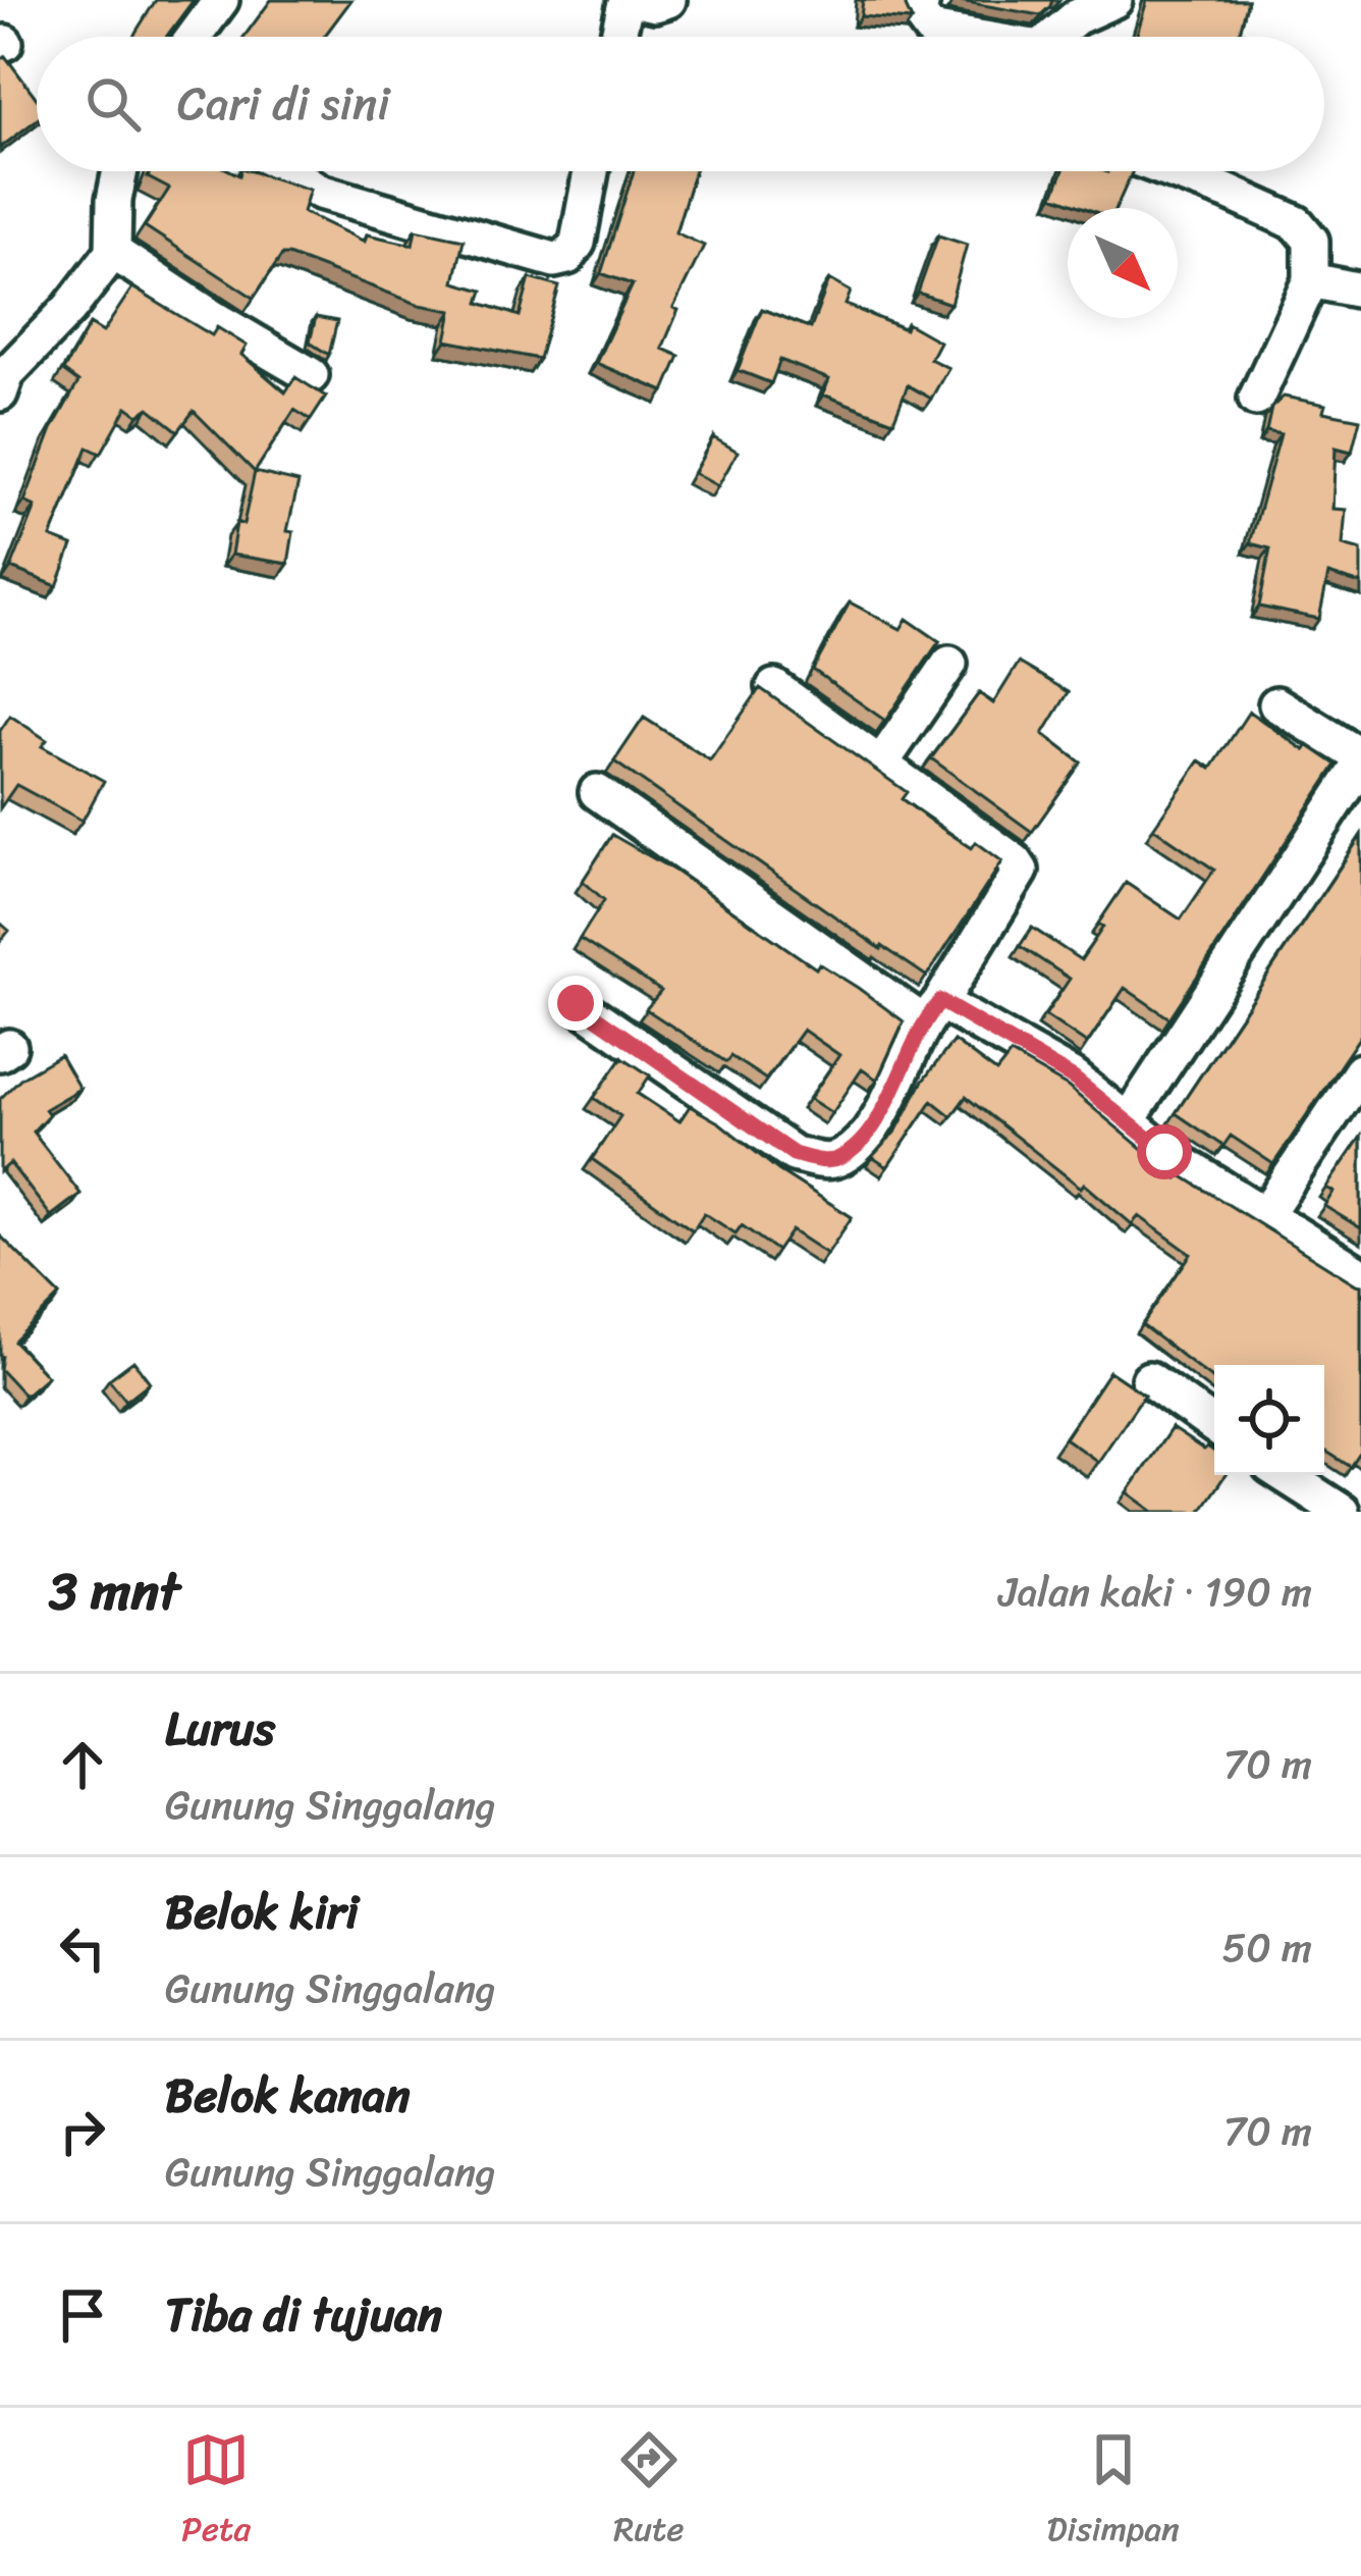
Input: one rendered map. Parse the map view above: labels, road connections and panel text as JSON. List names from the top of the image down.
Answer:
{
  "north": "bottom right",
  "page": {
    "search": "Cari di sini",
    "heading": ["3 mnt", "Jalan kaki · 190 m"],
    "list": [
      ["Lurus", "Gunung Singgalang", "70 m"],
      ["Belok kiri", "Gunung Singgalang", "50 m"],
      ["Belok kanan", "Gunung Singgalang", "70 m"],
      "Tiba di tujuan"
    ],
    "nav": ["Peta", "Rute", "Disimpan"]
  }
}
